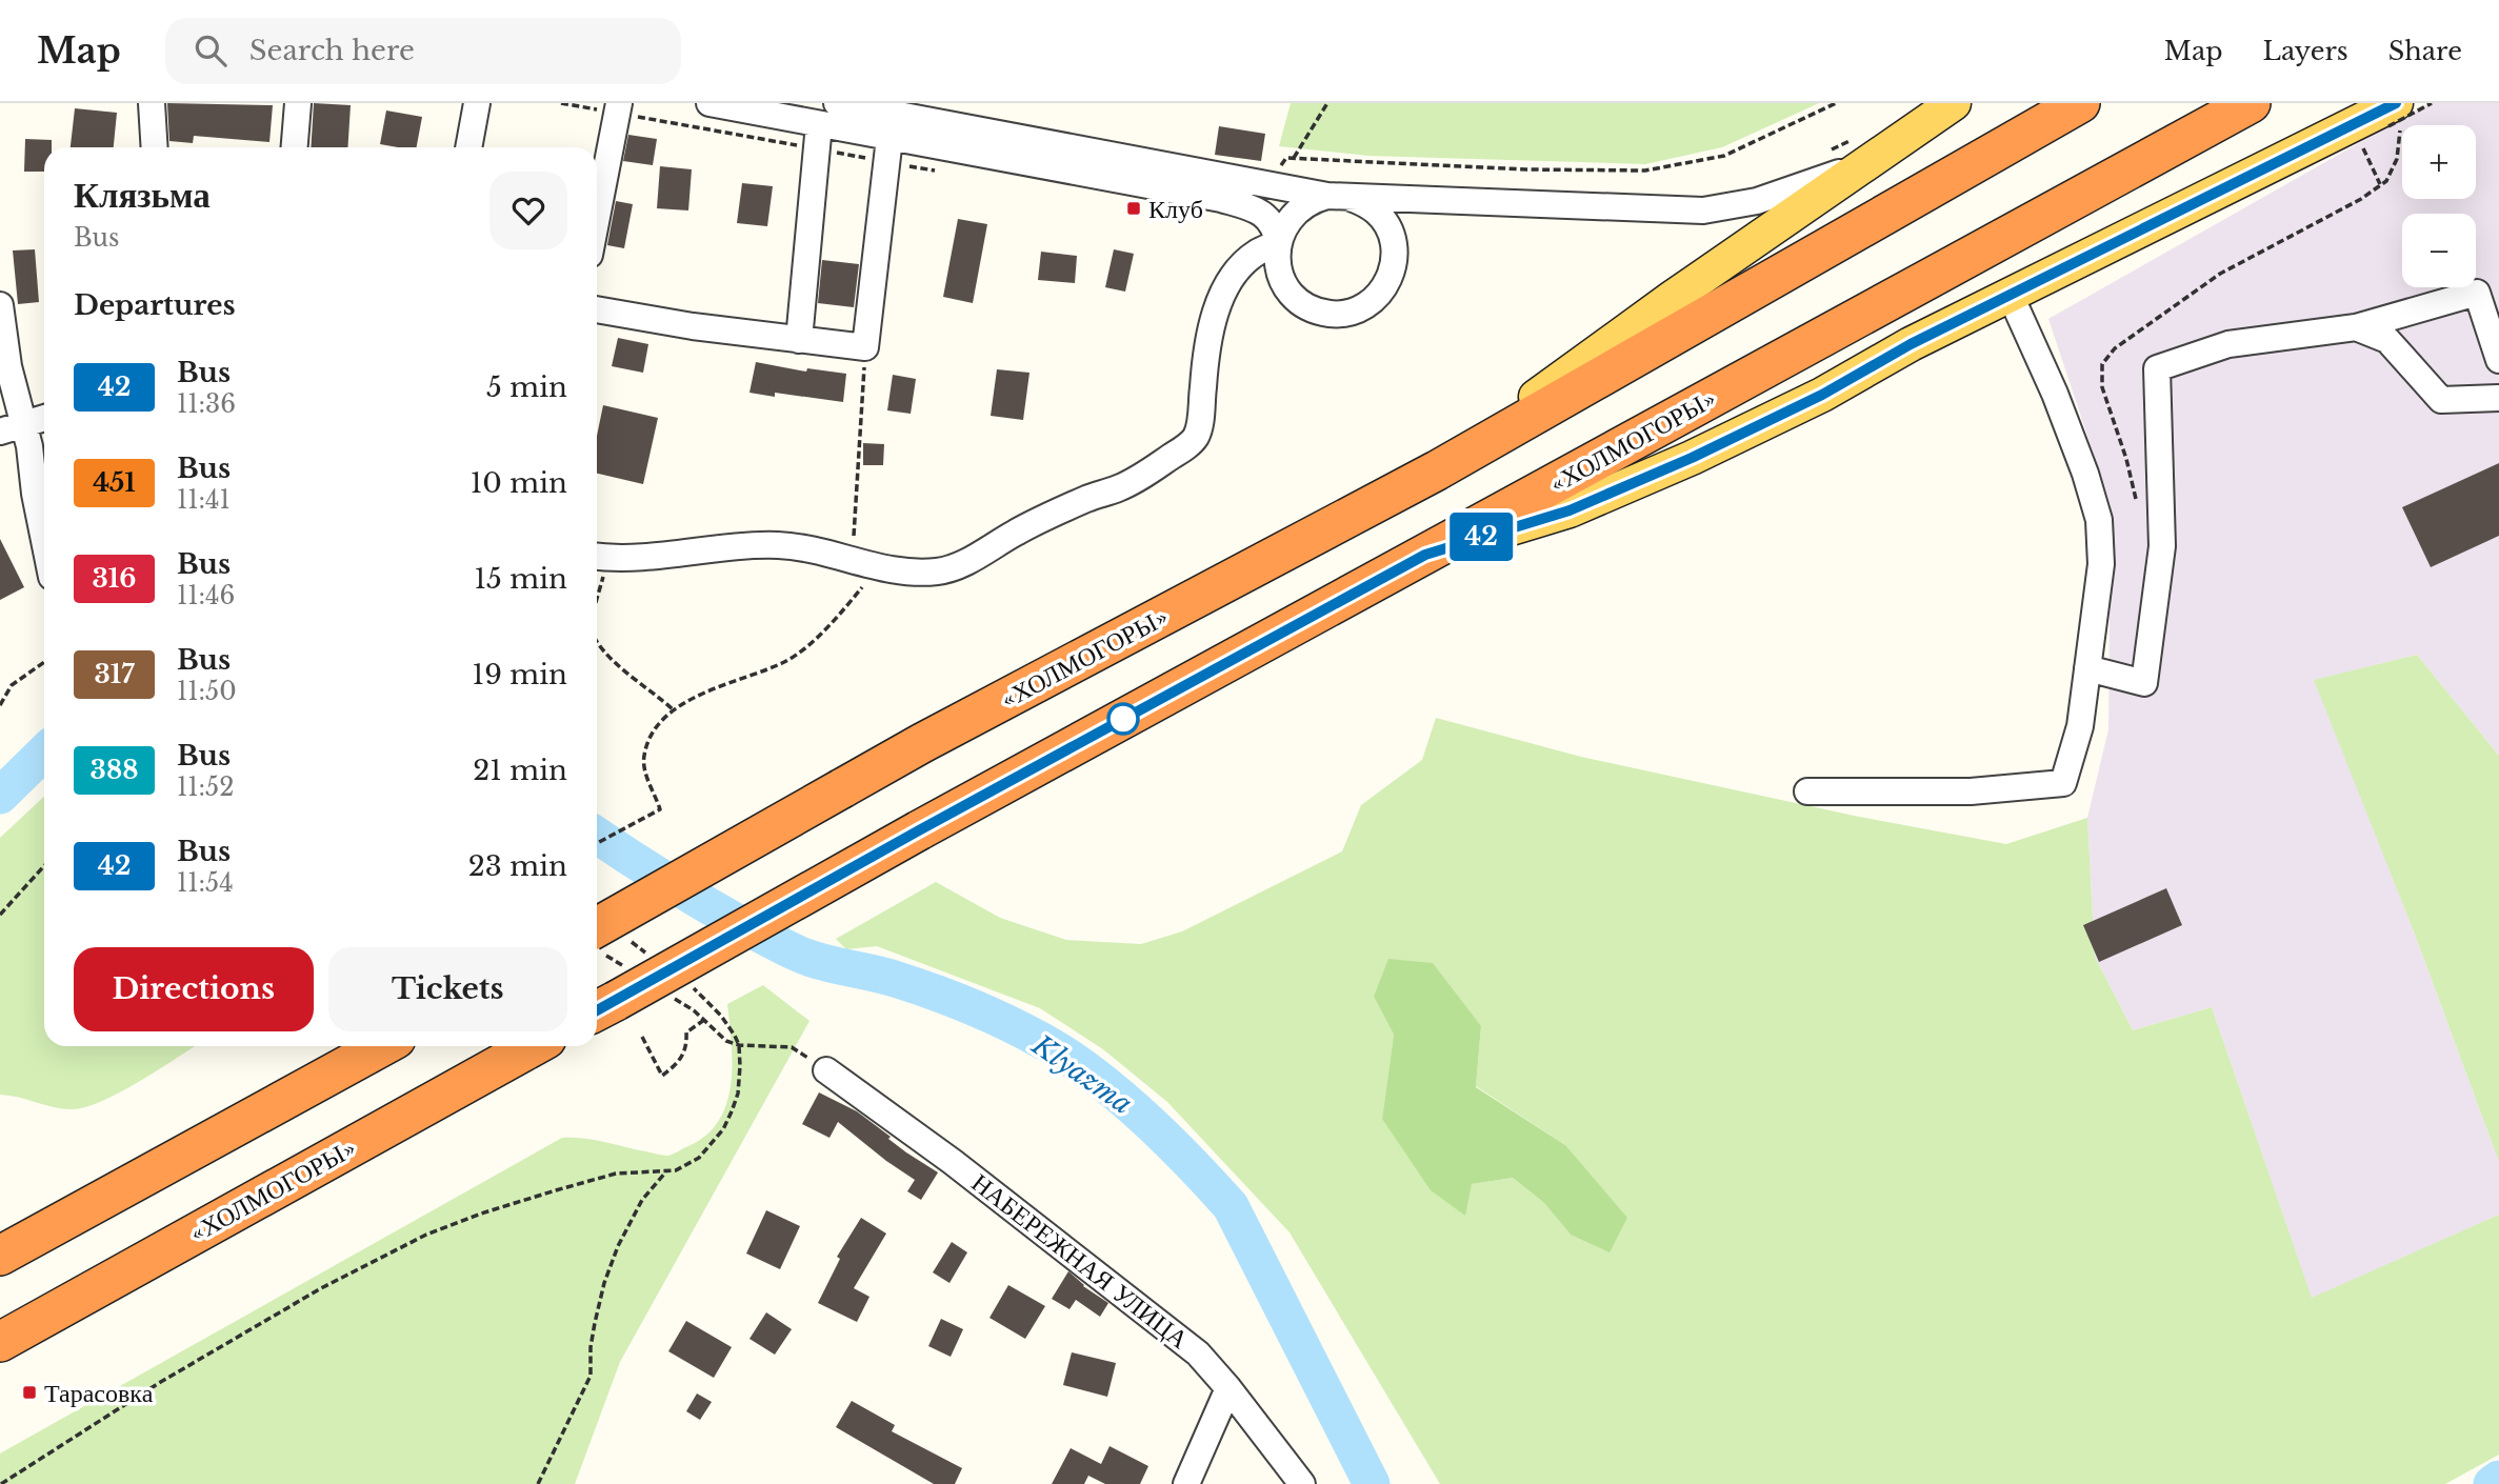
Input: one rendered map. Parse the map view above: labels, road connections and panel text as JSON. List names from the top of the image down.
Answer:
{
  "streets": {
    "highway": ["«ХОЛМОГОРЫ»"],
    "street": ["НАБЕРЕЖНАЯ УЛИЦА"]
  },
  "water": ["Klyazma"],
  "places": {
    "transit": ["Клуб", "Тарасовка"]
  },
  "lines": ["bus line 42"],
  "page": {
    "header": "Map",
    "search": "Search here",
    "nav": ["Map", "Layers", "Share"],
    "on_map": "42",
    "map_buttons": ["+", "−"],
    "heading": [
      ["Клязьма", "Bus"],
      "Departures"
    ],
    "list": [
      {
        "mark": "42",
        "name": "Bus",
        "note": "11:36",
        "value": "5 min"
      },
      {
        "mark": "451",
        "name": "Bus",
        "note": "11:41",
        "value": "10 min"
      },
      {
        "mark": "316",
        "name": "Bus",
        "note": "11:46",
        "value": "15 min"
      },
      {
        "mark": "317",
        "name": "Bus",
        "note": "11:50",
        "value": "19 min"
      },
      {
        "mark": "388",
        "name": "Bus",
        "note": "11:52",
        "value": "21 min"
      },
      {
        "mark": "42",
        "name": "Bus",
        "note": "11:54",
        "value": "23 min"
      }
    ],
    "buttons": ["Directions", "Tickets"]
  }
}
